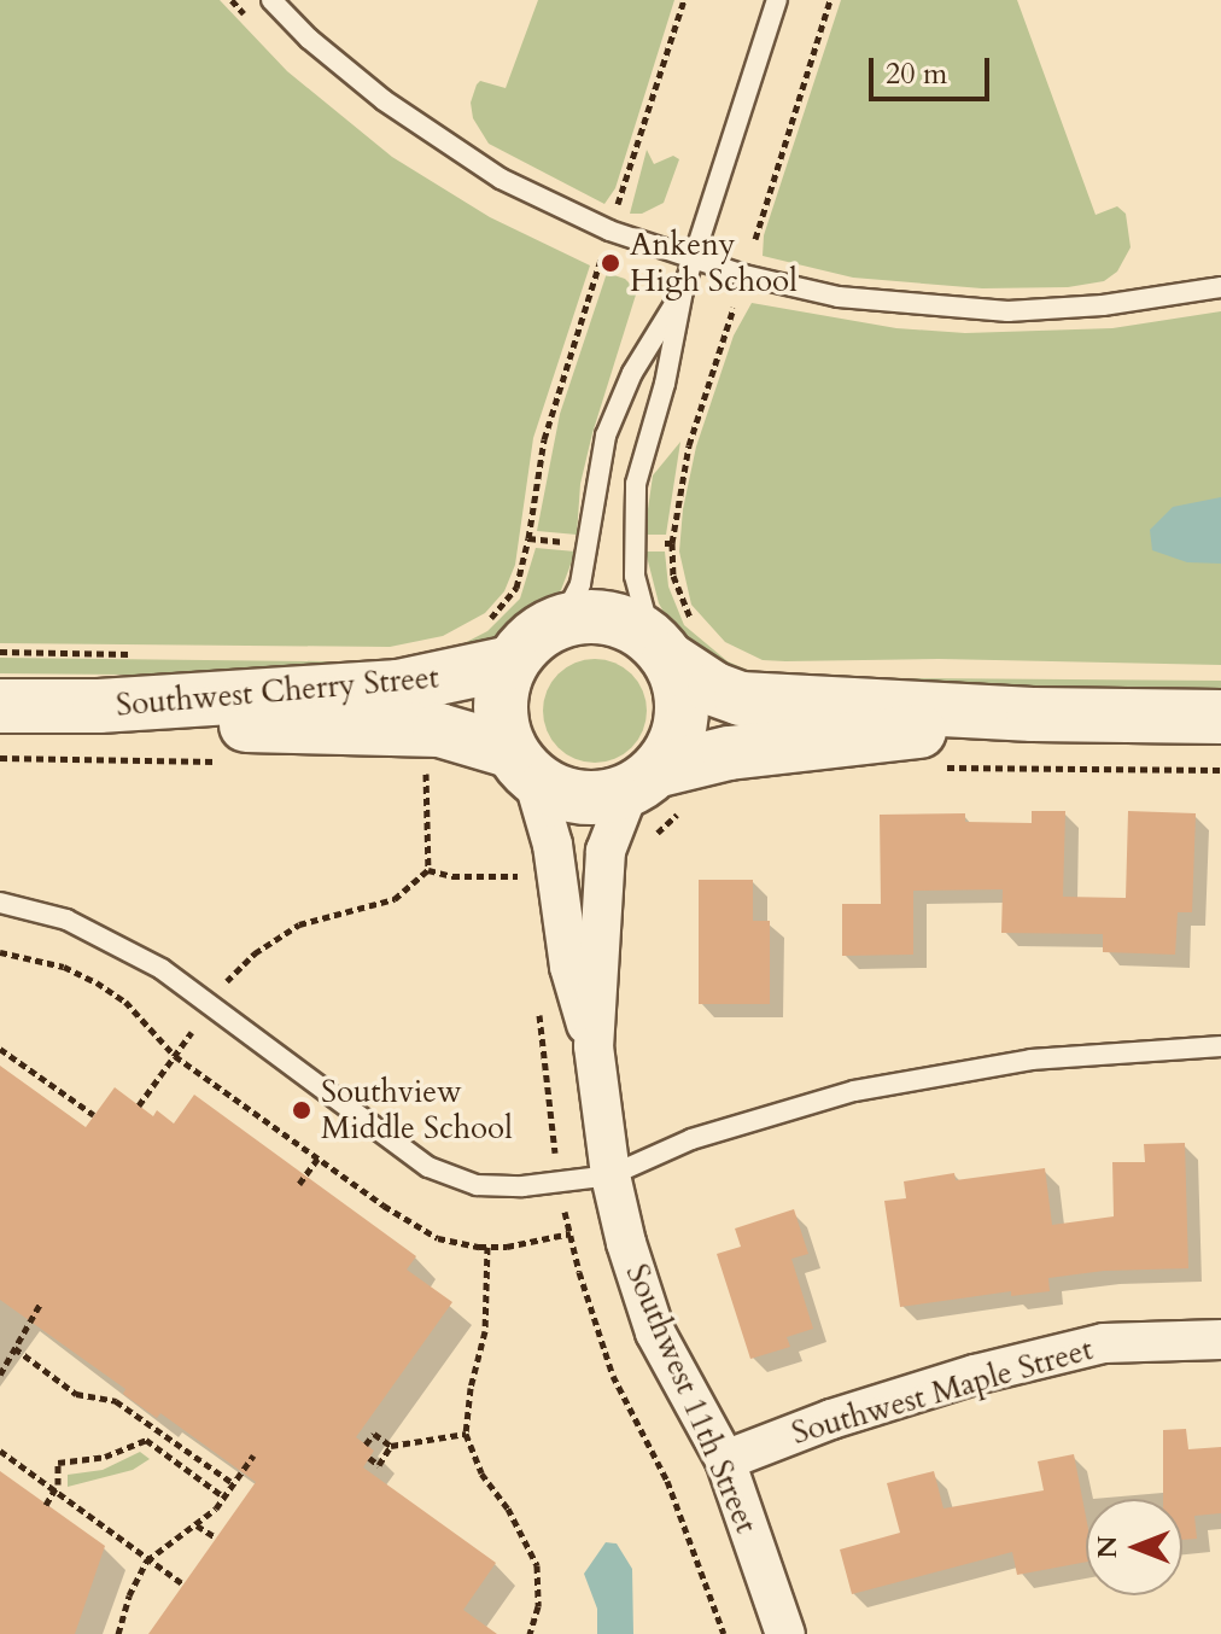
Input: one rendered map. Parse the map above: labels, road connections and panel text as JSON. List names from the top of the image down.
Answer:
{
  "streets": {
    "street": ["Southwest Cherry Street", "Southwest Maple Street", "Southwest 11th Street"]
  },
  "crossings": [
    ["Southwest Cherry Street", "Southwest 11th Street"],
    ["Southwest Maple Street", "Southwest 11th Street"]
  ],
  "places": ["Ankeny High School", "Southview Middle School"],
  "scale_bar": "20 m",
  "north": "left"
}
